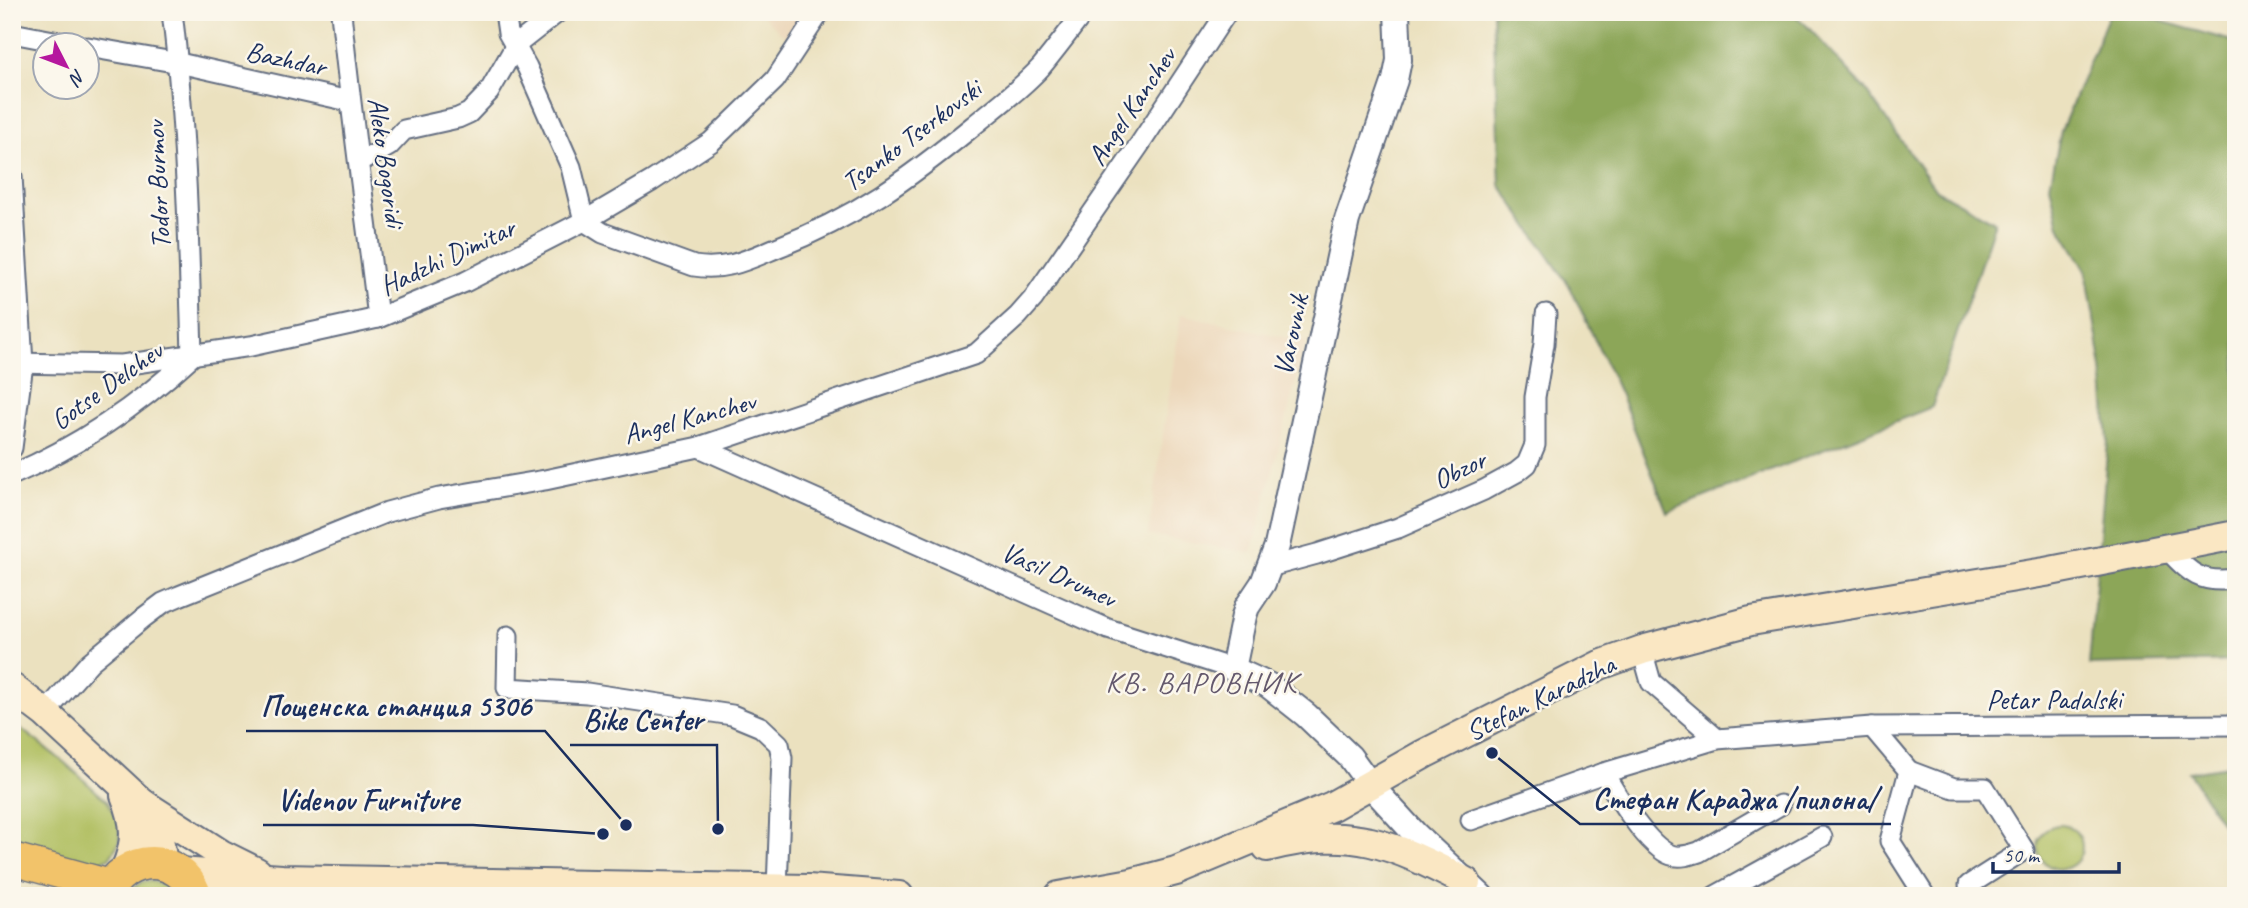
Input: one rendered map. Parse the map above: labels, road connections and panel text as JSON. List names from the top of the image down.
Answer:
{
  "streets": {
    "main road": ["Stefan Karadzha"],
    "street": [
      "Bazhdar",
      "Angel Kanchev",
      "Tsanko Tserkovski",
      "Aleko Bogoridi",
      "Todor Burmov",
      "Hadzhi Dimitar",
      "Varovnik",
      "Gotse Delchev",
      "Obzor",
      "Vasil Drumev",
      "Petar Padalski"
    ]
  },
  "crossings": [
    ["Bazhdar", "Aleko Bogoridi"],
    ["Bazhdar", "Todor Burmov"],
    ["Angel Kanchev", "Vasil Drumev"],
    ["Tsanko Tserkovski", "Hadzhi Dimitar"],
    ["Aleko Bogoridi", "Hadzhi Dimitar"],
    ["Todor Burmov", "Hadzhi Dimitar"],
    ["Todor Burmov", "Gotse Delchev"],
    ["Hadzhi Dimitar", "Gotse Delchev"],
    ["Varovnik", "Obzor"],
    ["Varovnik", "Vasil Drumev"],
    ["Vasil Drumev", "Stefan Karadzha"]
  ],
  "districts": ["КВ. ВАРОВНИК"],
  "places": [
    "Стефан Караджа /пилона/",
    "Пощенска станция 5306",
    "Bike Center",
    "Videnov Furniture"
  ],
  "scale_bar": "50 m",
  "north": "bottom right"
}
